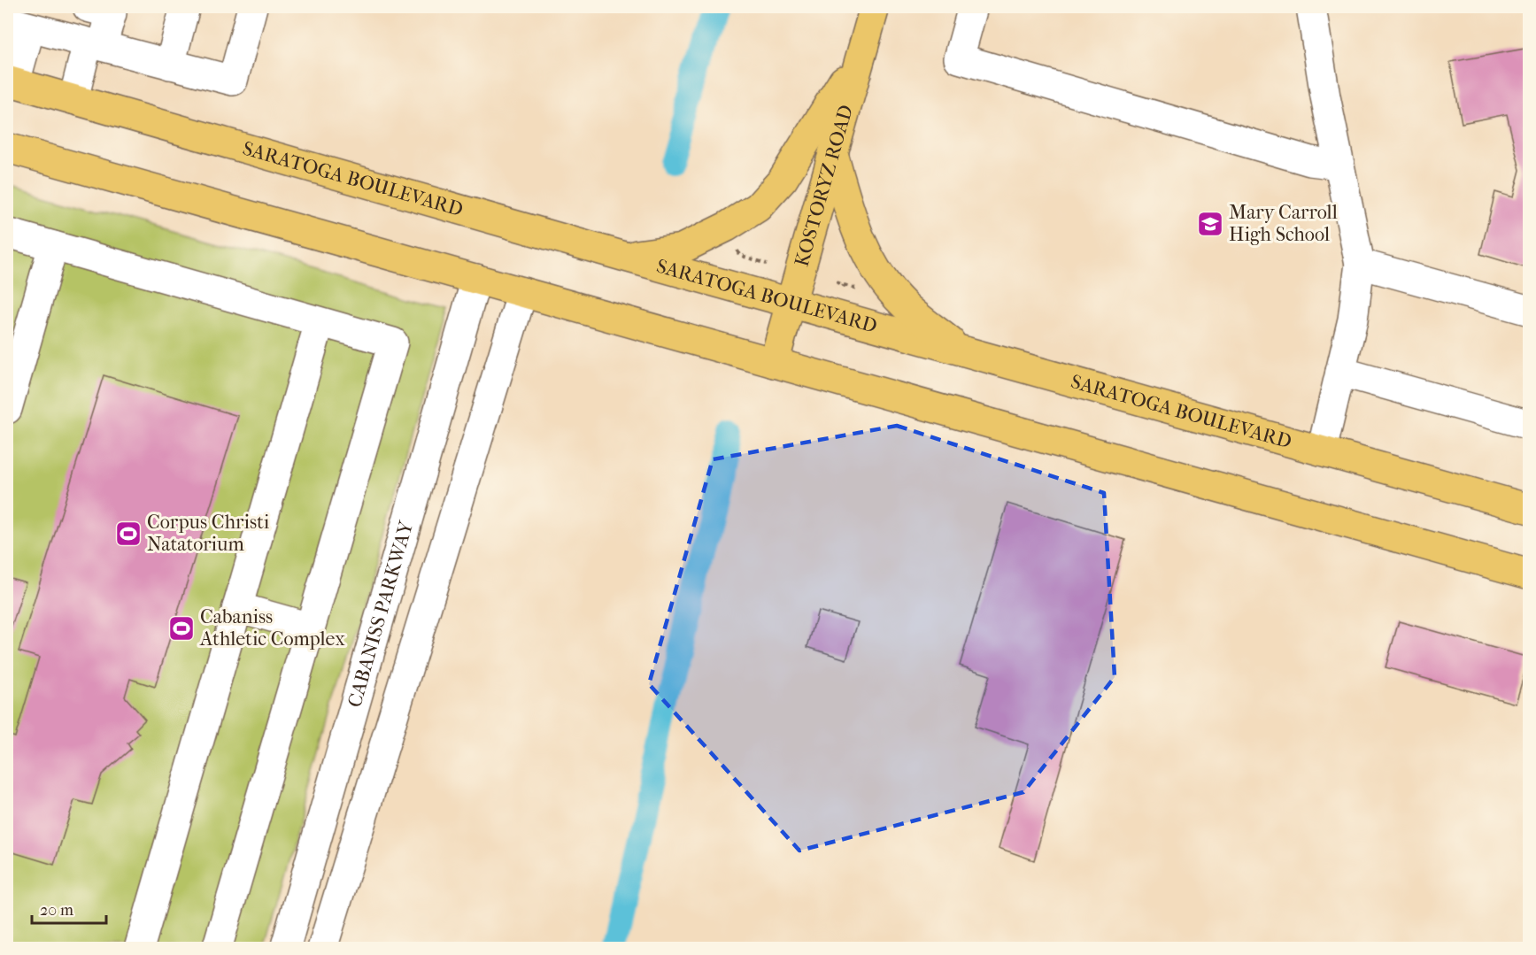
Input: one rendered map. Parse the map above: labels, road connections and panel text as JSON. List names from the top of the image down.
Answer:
{
  "streets": {
    "main road": ["SARATOGA BOULEVARD", "KOSTORYZ ROAD"],
    "street": ["CABANISS PARKWAY"]
  },
  "crossings": [
    ["SARATOGA BOULEVARD", "KOSTORYZ ROAD"]
  ],
  "places": {
    "school or university": ["Mary Carroll High School"],
    "sports": ["Corpus Christi Natatorium", "Cabaniss Athletic Complex"]
  },
  "scale_bar": "20 m"
}
